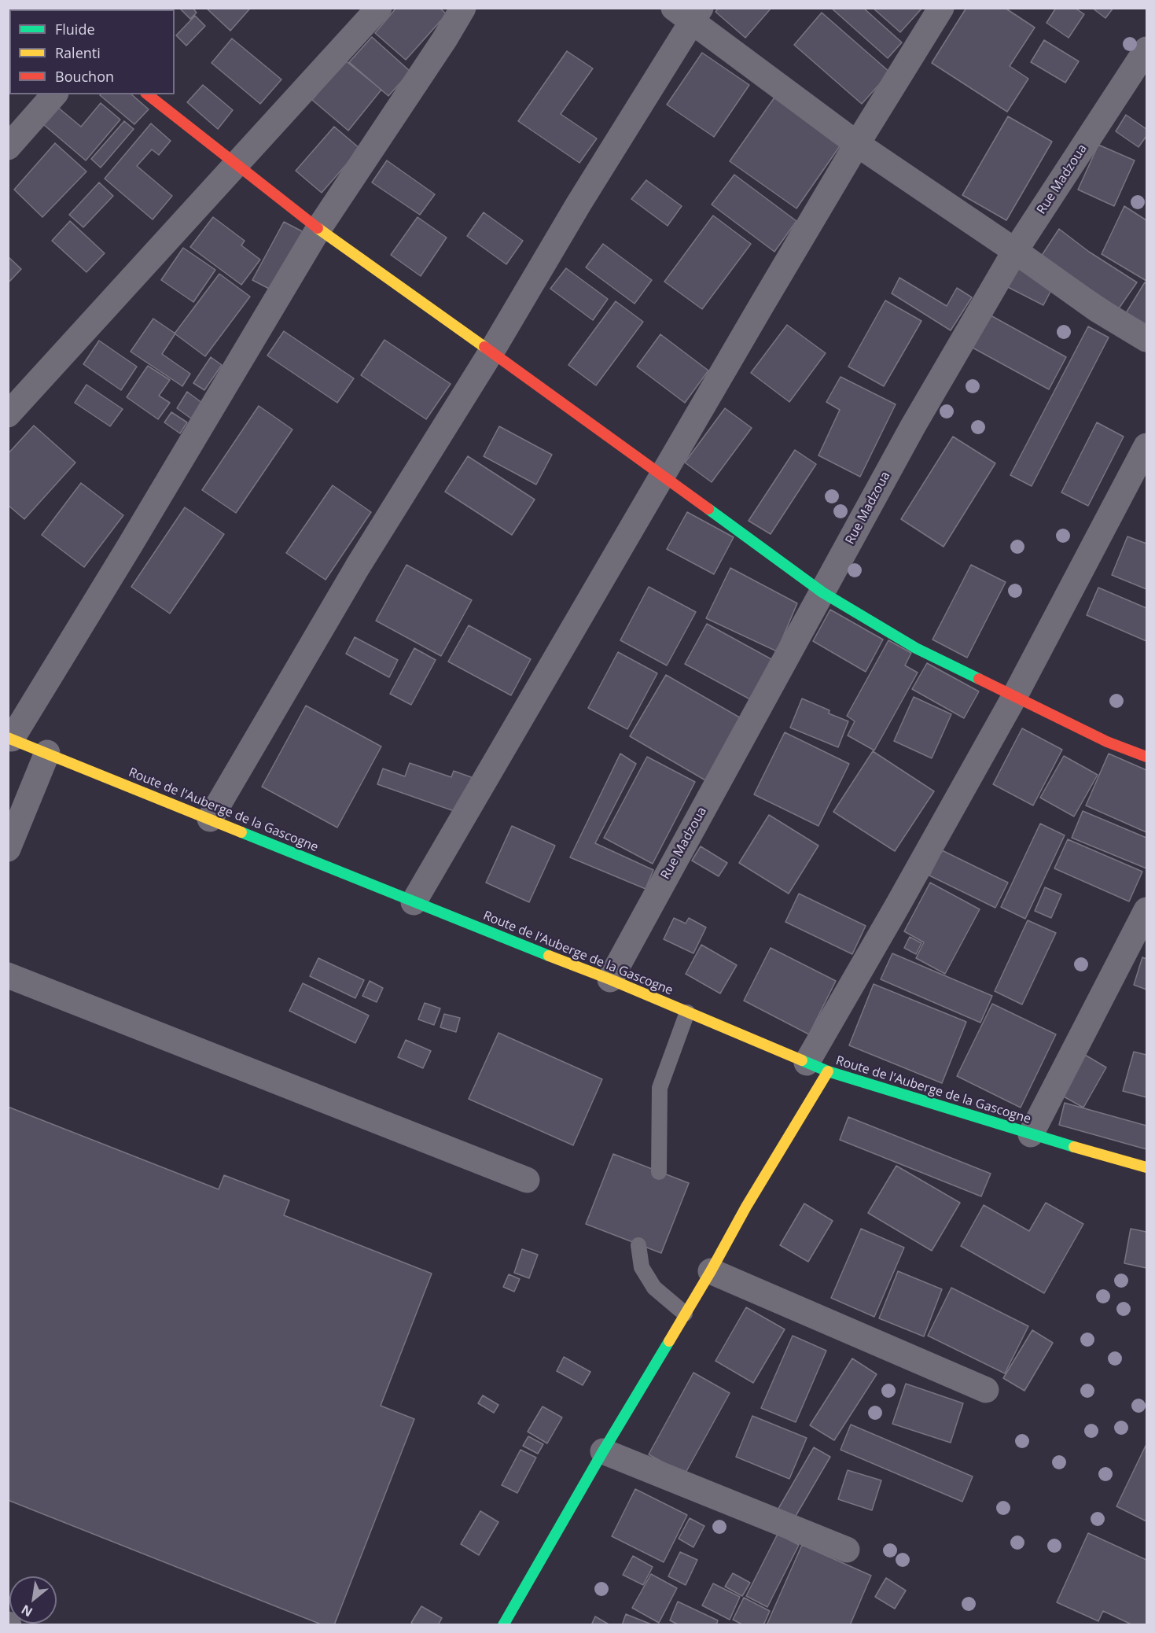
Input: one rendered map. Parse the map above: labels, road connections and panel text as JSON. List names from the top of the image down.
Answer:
{
  "streets": {
    "street": ["Rue Madzoua", "Route de l'Auberge de la Gascogne"]
  },
  "crossings": [
    ["Rue Madzoua", "Route de l'Auberge de la Gascogne"]
  ],
  "legend": ["Fluide", "Ralenti", "Bouchon"],
  "north": "bottom left"
}
